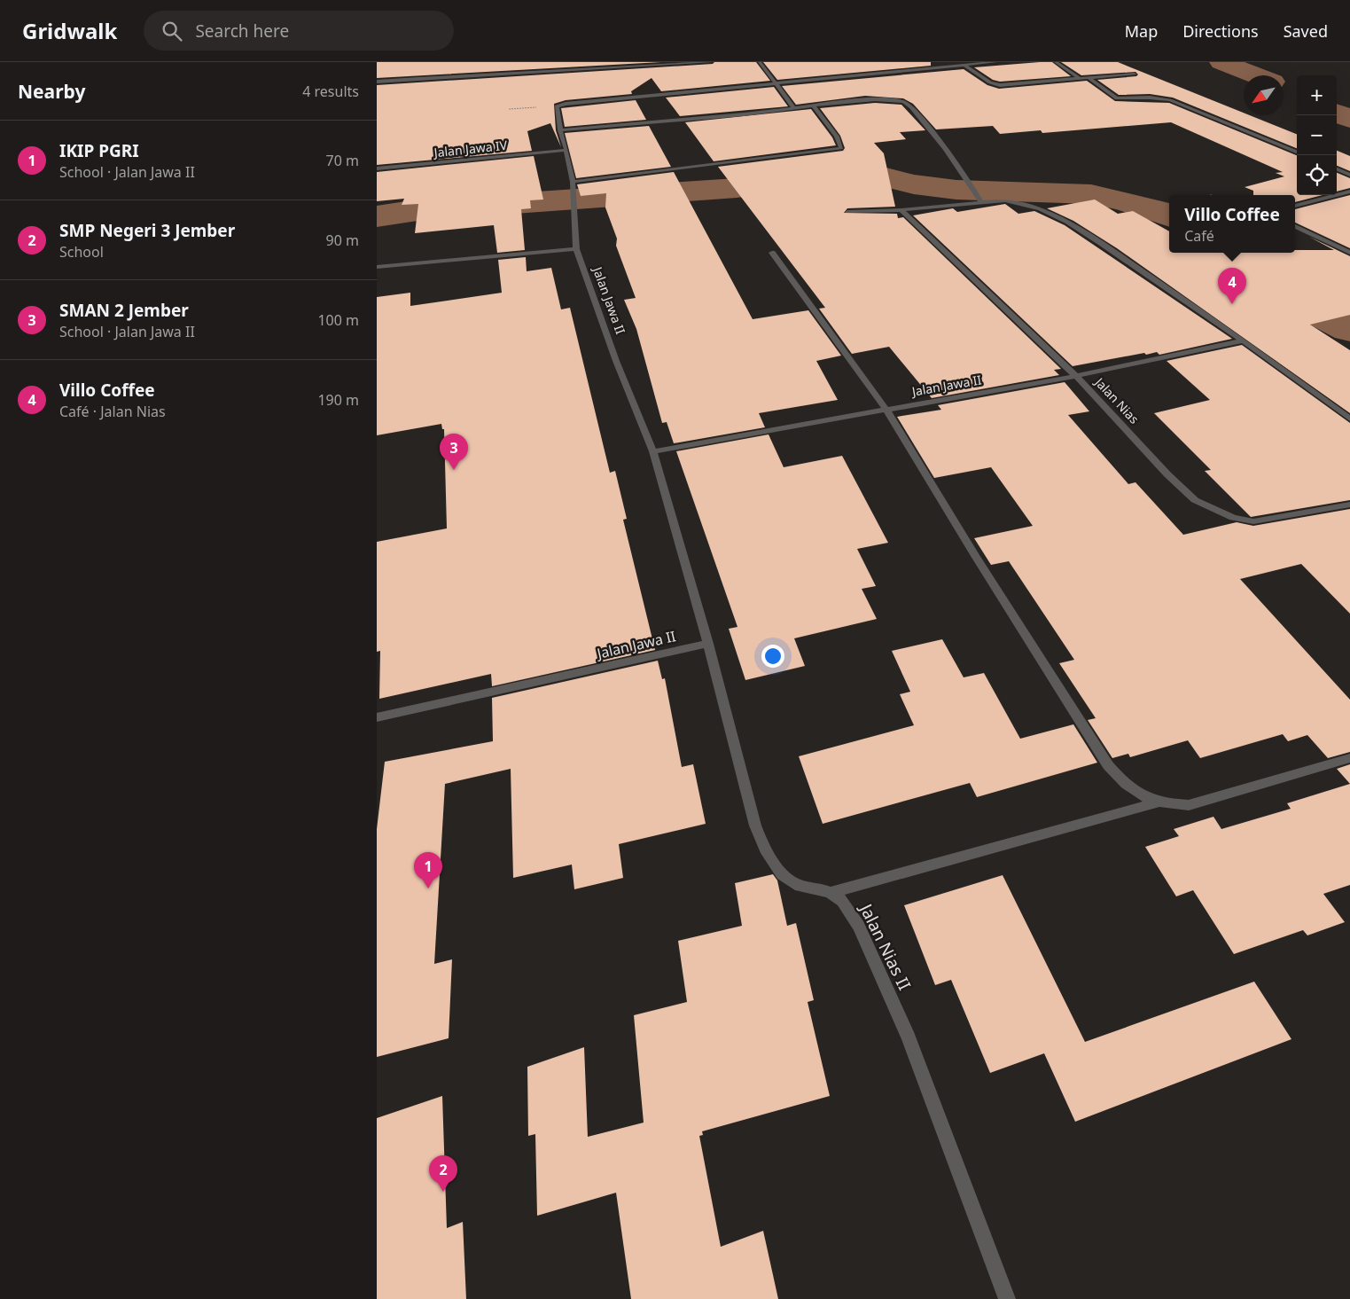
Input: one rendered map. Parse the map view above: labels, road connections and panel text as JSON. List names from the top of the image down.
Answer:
{
  "streets": {
    "street": [
      "Jalan Jawa IV",
      "Jalan Jawa II",
      "Jalan Nias",
      "Jalan Nias II"
    ]
  },
  "crossings": [
    ["Jalan Jawa IV", "Jalan Jawa II"],
    ["Jalan Jawa II", "Jalan Nias"],
    ["Jalan Jawa II", "Jalan Nias II"]
  ],
  "north": "bottom left",
  "page": {
    "header": "Gridwalk",
    "search": "Search here",
    "nav": ["Map", "Directions", "Saved"],
    "heading": ["Nearby", "4 results"],
    "map_buttons": ["+", "−"],
    "list": [
      {
        "mark": "1",
        "name": "IKIP PGRI",
        "note": "School · Jalan Jawa II",
        "value": "70 m"
      },
      {
        "mark": "2",
        "name": "SMP Negeri 3 Jember",
        "note": "School",
        "value": "90 m"
      },
      {
        "mark": "3",
        "name": "SMAN 2 Jember",
        "note": "School · Jalan Jawa II",
        "value": "100 m"
      },
      {
        "mark": "4",
        "name": "Villo Coffee",
        "note": "Café · Jalan Nias",
        "value": "190 m"
      }
    ],
    "popup": ["Villo Coffee", "Café"],
    "pins": [
      "4",
      "3",
      "1",
      "2"
    ]
  }
}
